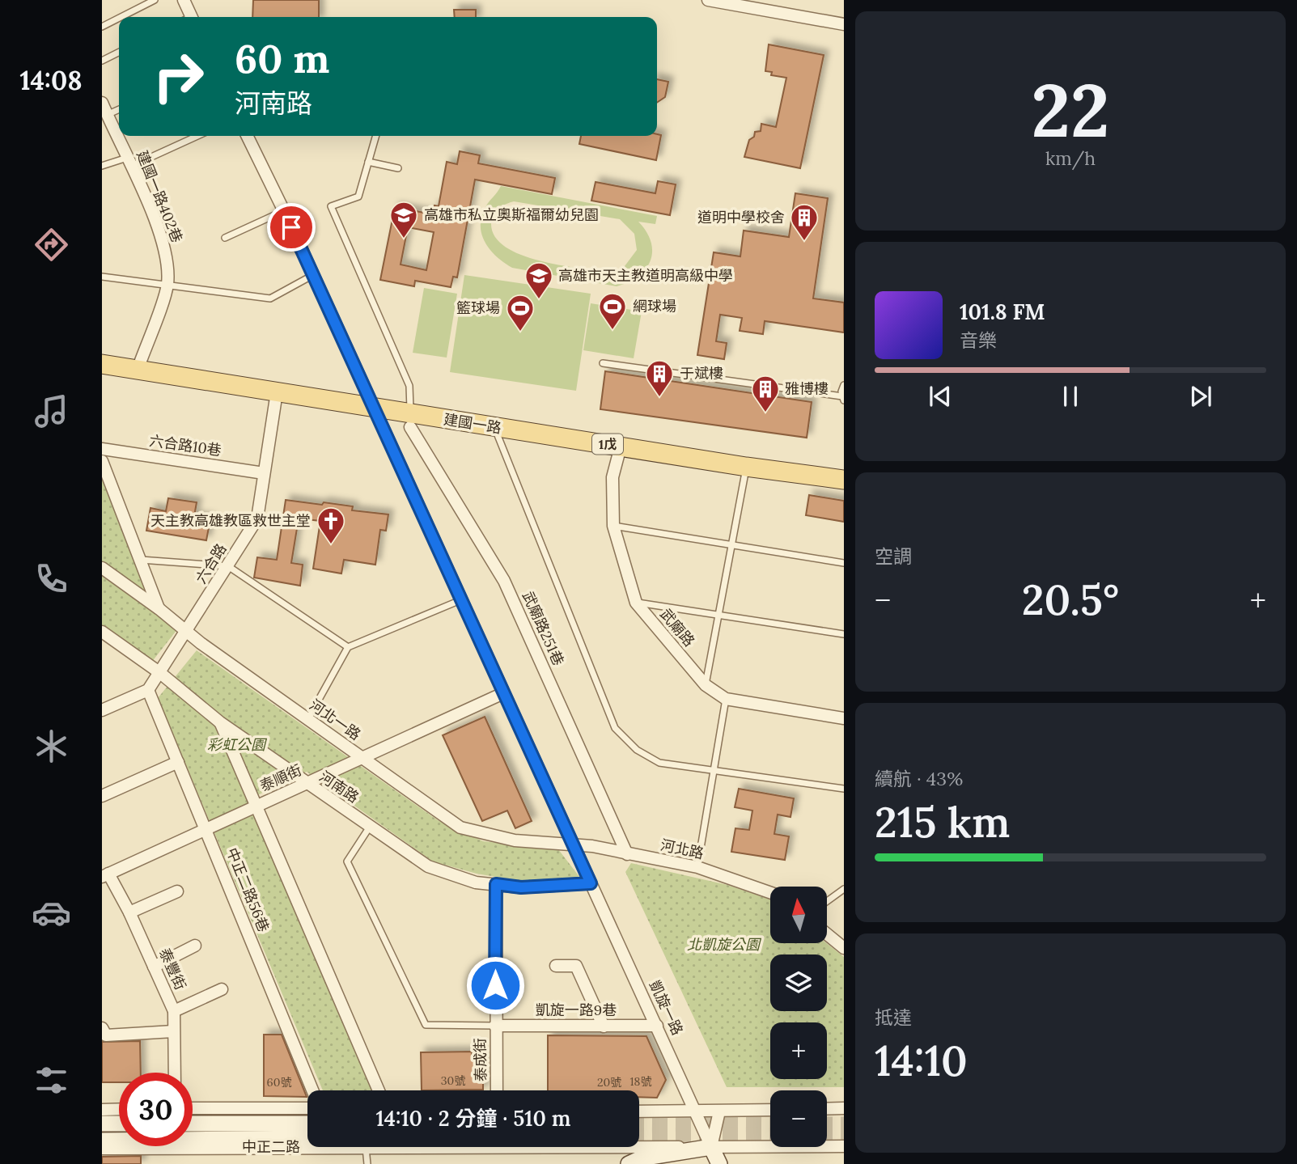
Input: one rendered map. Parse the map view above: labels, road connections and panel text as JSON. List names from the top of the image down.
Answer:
{
  "streets": {
    "main road": ["建國一路", "1戊"],
    "street": [
      "建國一路402巷",
      "六合路10巷",
      "六合路",
      "武廟路",
      "武廟路251巷",
      "河北一路",
      "泰順街",
      "河南路",
      "河北路",
      "中正二路56巷",
      "泰豐街",
      "凱旋一路",
      "凱旋一路9巷",
      "泰成街",
      "中正二路"
    ]
  },
  "crossings": [
    ["建國一路402巷", "建國一路"],
    ["建國一路", "六合路"],
    ["建國一路", "武廟路"],
    ["建國一路", "武廟路251巷"],
    ["六合路10巷", "六合路"],
    ["六合路", "河北一路"],
    ["六合路", "河南路"],
    ["六合路", "中正二路56巷"],
    ["武廟路251巷", "河北路"],
    ["河北一路", "泰順街"],
    ["河北一路", "河北路"],
    ["河北一路", "凱旋一路"],
    ["泰順街", "河南路"],
    ["泰順街", "中正二路56巷"],
    ["泰順街", "泰豐街"],
    ["河南路", "凱旋一路"],
    ["河南路", "泰成街"],
    ["河北路", "凱旋一路"],
    ["凱旋一路", "凱旋一路9巷"],
    ["凱旋一路", "中正二路"],
    ["凱旋一路9巷", "泰成街"]
  ],
  "parks": ["彩虹公園", "北凱旋公園"],
  "places": {
    "school or university": ["高雄市私立奧斯福爾幼兒園", "高雄市天主教道明高級中學"],
    "building": ["道明中學校舍", "于斌樓", "雅博樓"],
    "sports": ["網球場", "籃球場"],
    "church": ["天主教高雄教區救世主堂"]
  },
  "house_numbers": [
    "30號",
    "18號",
    "60號",
    "20號"
  ],
  "north": "top",
  "page": {
    "tabs": "14:08",
    "tile": [
      ["22", "km/h"],
      "空調",
      ["續航 · 43%", "215 km"],
      ["抵達", "14:10"]
    ],
    "turn": ["60 m", "河南路"],
    "song": ["101.8 FM", "音樂"],
    "heat": ["−", "20.5°", "+"],
    "map_buttons": ["+", "−"],
    "limit": "30",
    "trip": "14:10 · 2 分鐘 · 510 m"
  }
}
